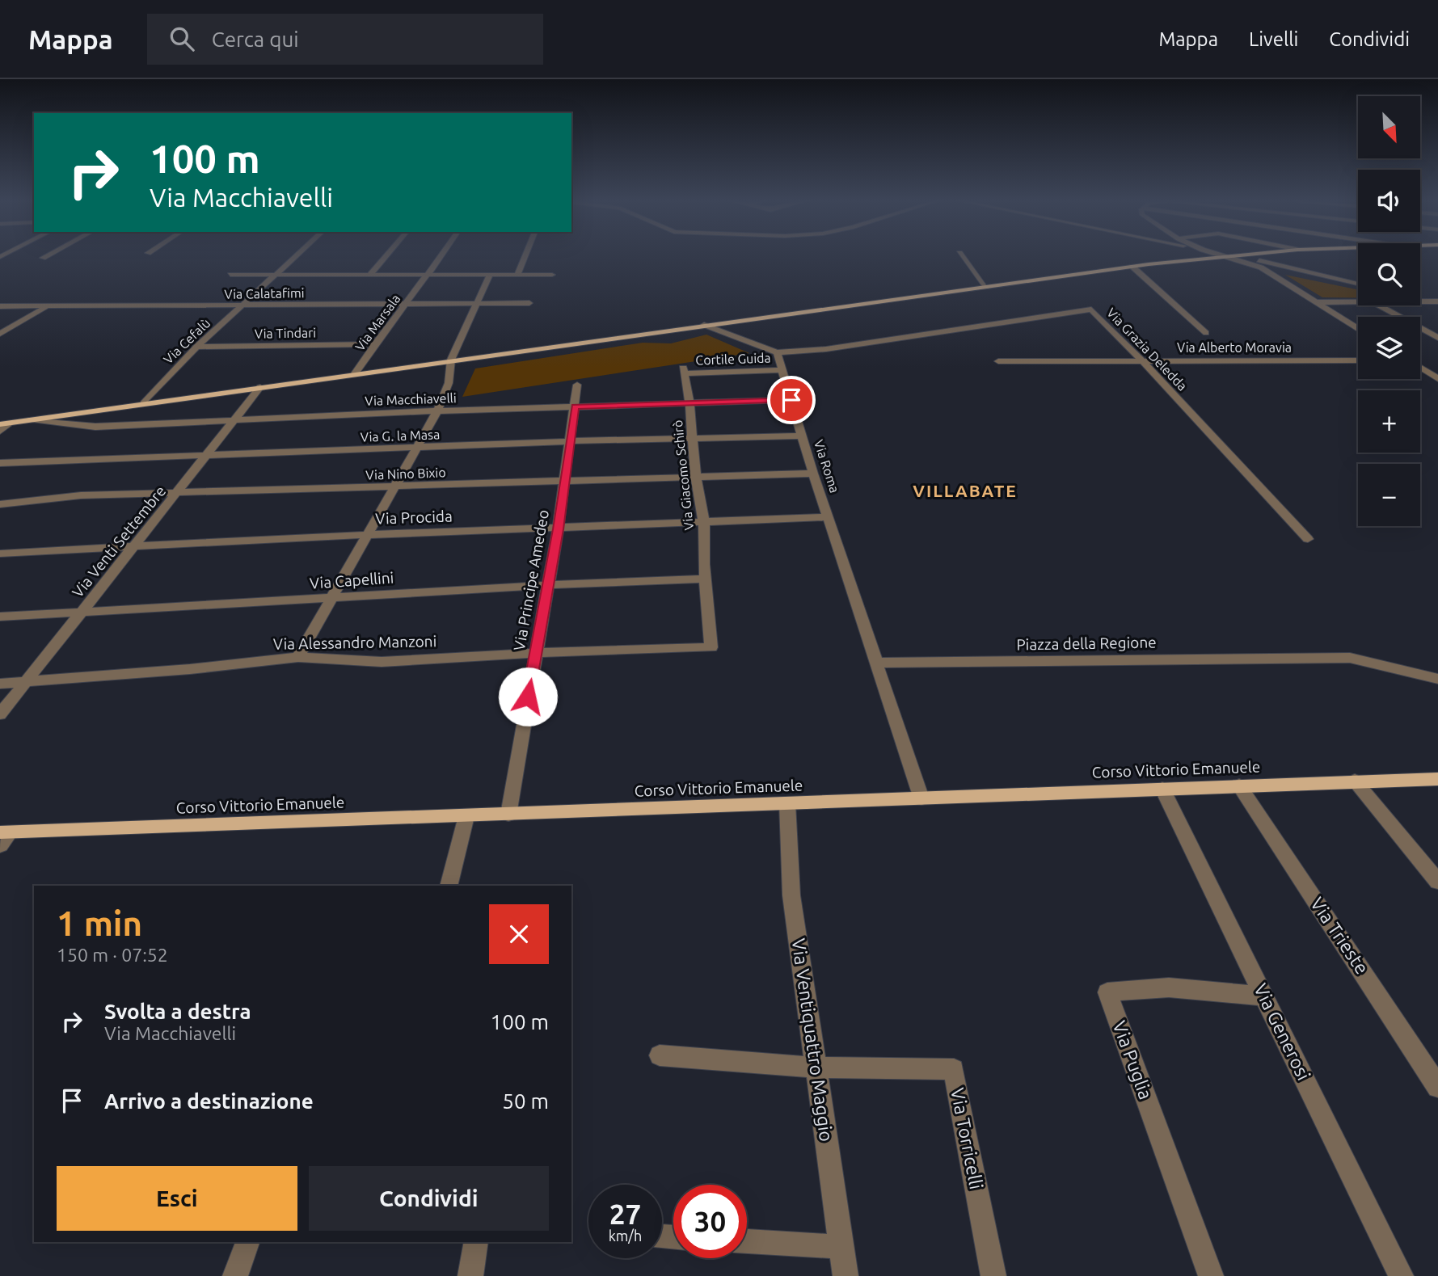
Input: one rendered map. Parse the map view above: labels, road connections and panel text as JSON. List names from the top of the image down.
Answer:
{
  "streets": {
    "main road": ["Corso Vittorio Emanuele"],
    "street": [
      "Via Calatafimi",
      "Via Marsala",
      "Via Tindari",
      "Via Cefalù",
      "Via Alberto Moravia",
      "Via Grazia Deledda",
      "Cortile Guida",
      "Via Macchiavelli",
      "Via G. la Masa",
      "Via Roma",
      "Via Nino Bixio",
      "Via Giacomo Schirò",
      "Via Procida",
      "Via Venti Settembre",
      "Via Capellini",
      "Via Principe Amedeo",
      "Via Alessandro Manzoni",
      "Piazza della Regione",
      "Via Trieste",
      "Via Generosi",
      "Via Ventiquattro Maggio",
      "Via Puglia",
      "Via Torricelli"
    ]
  },
  "crossings": [
    ["Via Calatafimi", "Via Marsala"],
    ["Via Calatafimi", "Via Cefalù"],
    ["Via Marsala", "Via Tindari"],
    ["Via Tindari", "Via Cefalù"],
    ["Via Alberto Moravia", "Via Grazia Deledda"],
    ["Via Grazia Deledda", "Via Roma"],
    ["Cortile Guida", "Via Roma"],
    ["Cortile Guida", "Via Giacomo Schirò"],
    ["Via Macchiavelli", "Via Roma"],
    ["Via Macchiavelli", "Via Giacomo Schirò"],
    ["Via Macchiavelli", "Via Venti Settembre"],
    ["Via Macchiavelli", "Via Principe Amedeo"],
    ["Via G. la Masa", "Via Roma"],
    ["Via G. la Masa", "Via Giacomo Schirò"],
    ["Via G. la Masa", "Via Venti Settembre"],
    ["Via G. la Masa", "Via Principe Amedeo"],
    ["Via Roma", "Via Nino Bixio"],
    ["Via Roma", "Via Procida"],
    ["Via Roma", "Piazza della Regione"],
    ["Via Nino Bixio", "Via Giacomo Schirò"],
    ["Via Nino Bixio", "Via Venti Settembre"],
    ["Via Nino Bixio", "Via Principe Amedeo"],
    ["Via Giacomo Schirò", "Via Procida"],
    ["Via Giacomo Schirò", "Via Capellini"],
    ["Via Giacomo Schirò", "Via Alessandro Manzoni"],
    ["Via Procida", "Via Venti Settembre"],
    ["Via Procida", "Via Principe Amedeo"],
    ["Via Venti Settembre", "Via Capellini"],
    ["Via Venti Settembre", "Via Alessandro Manzoni"],
    ["Via Capellini", "Via Principe Amedeo"],
    ["Via Principe Amedeo", "Via Alessandro Manzoni"],
    ["Via Principe Amedeo", "Corso Vittorio Emanuele"],
    ["Corso Vittorio Emanuele", "Via Trieste"],
    ["Corso Vittorio Emanuele", "Via Generosi"],
    ["Corso Vittorio Emanuele", "Via Ventiquattro Maggio"],
    ["Via Generosi", "Via Puglia"],
    ["Via Ventiquattro Maggio", "Via Torricelli"]
  ],
  "districts": ["VILLABATE"],
  "north": "bottom right",
  "page": {
    "header": "Mappa",
    "search": "Cerca qui",
    "nav": ["Mappa", "Livelli", "Condividi"],
    "map_buttons": ["+", "−"],
    "turn": ["100 m", "Via Macchiavelli"],
    "heading": ["1 min", "150 m · 07:52"],
    "list": [
      {
        "name": "Svolta a destra",
        "note": "Via Macchiavelli",
        "value": "100 m"
      },
      {
        "name": "Arrivo a destinazione",
        "value": "50 m"
      }
    ],
    "buttons": ["Esci", "Condividi"],
    "speed": "27 km/h",
    "limit": "30"
  }
}
